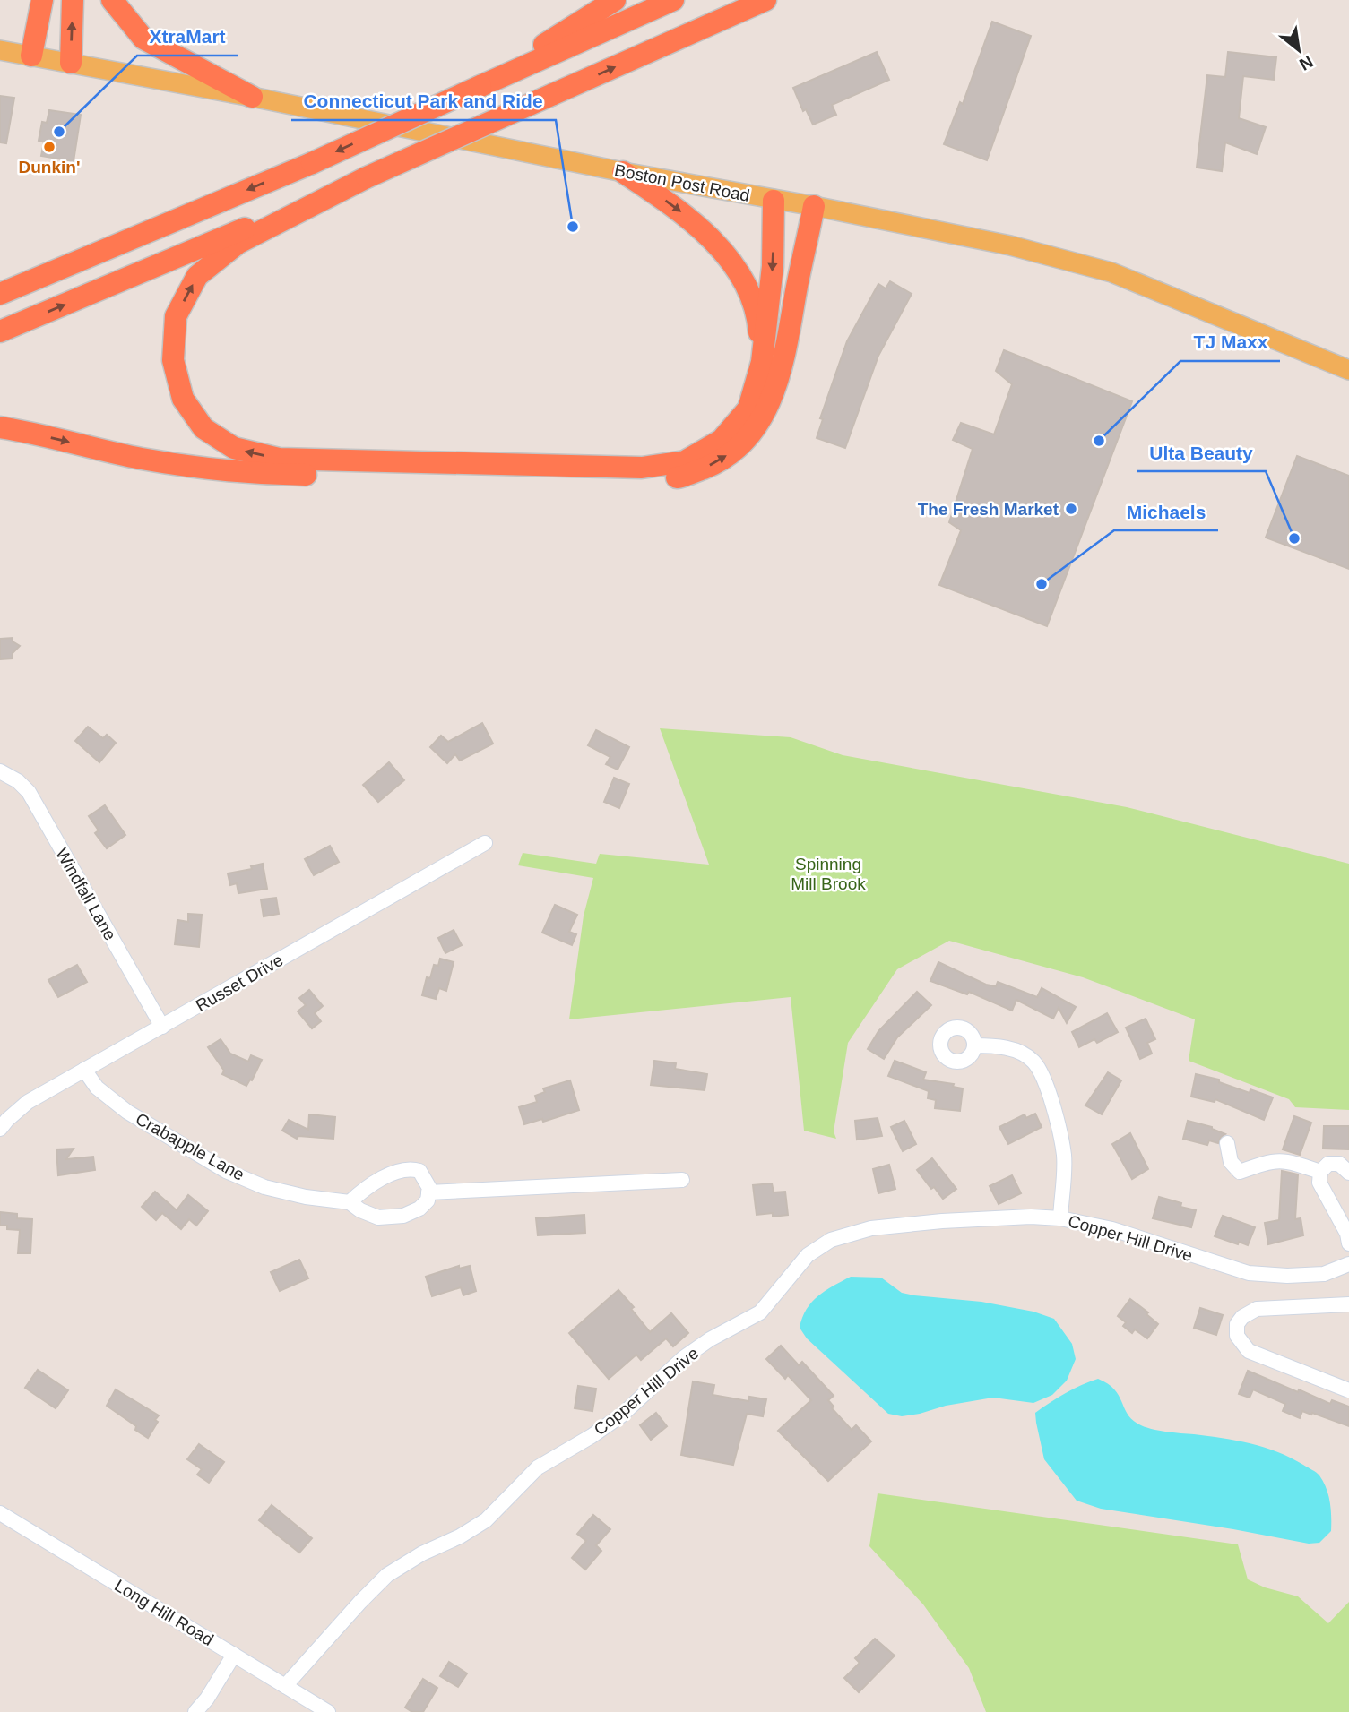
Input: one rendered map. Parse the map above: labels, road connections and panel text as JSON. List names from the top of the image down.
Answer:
{
  "streets": {
    "main road": ["Boston Post Road"],
    "street": [
      "Windfall Lane",
      "Russet Drive",
      "Crabapple Lane",
      "Copper Hill Drive",
      "Long Hill Road"
    ]
  },
  "crossings": [
    ["Windfall Lane", "Russet Drive"],
    ["Russet Drive", "Crabapple Lane"],
    ["Copper Hill Drive", "Long Hill Road"]
  ],
  "parks": ["Spinning Mill Brook"],
  "places": [
    "XtraMart",
    "Dunkin'",
    "Connecticut Park and Ride",
    "TJ Maxx",
    "The Fresh Market",
    "Ulta Beauty",
    "Michaels"
  ],
  "north": "bottom right"
}
